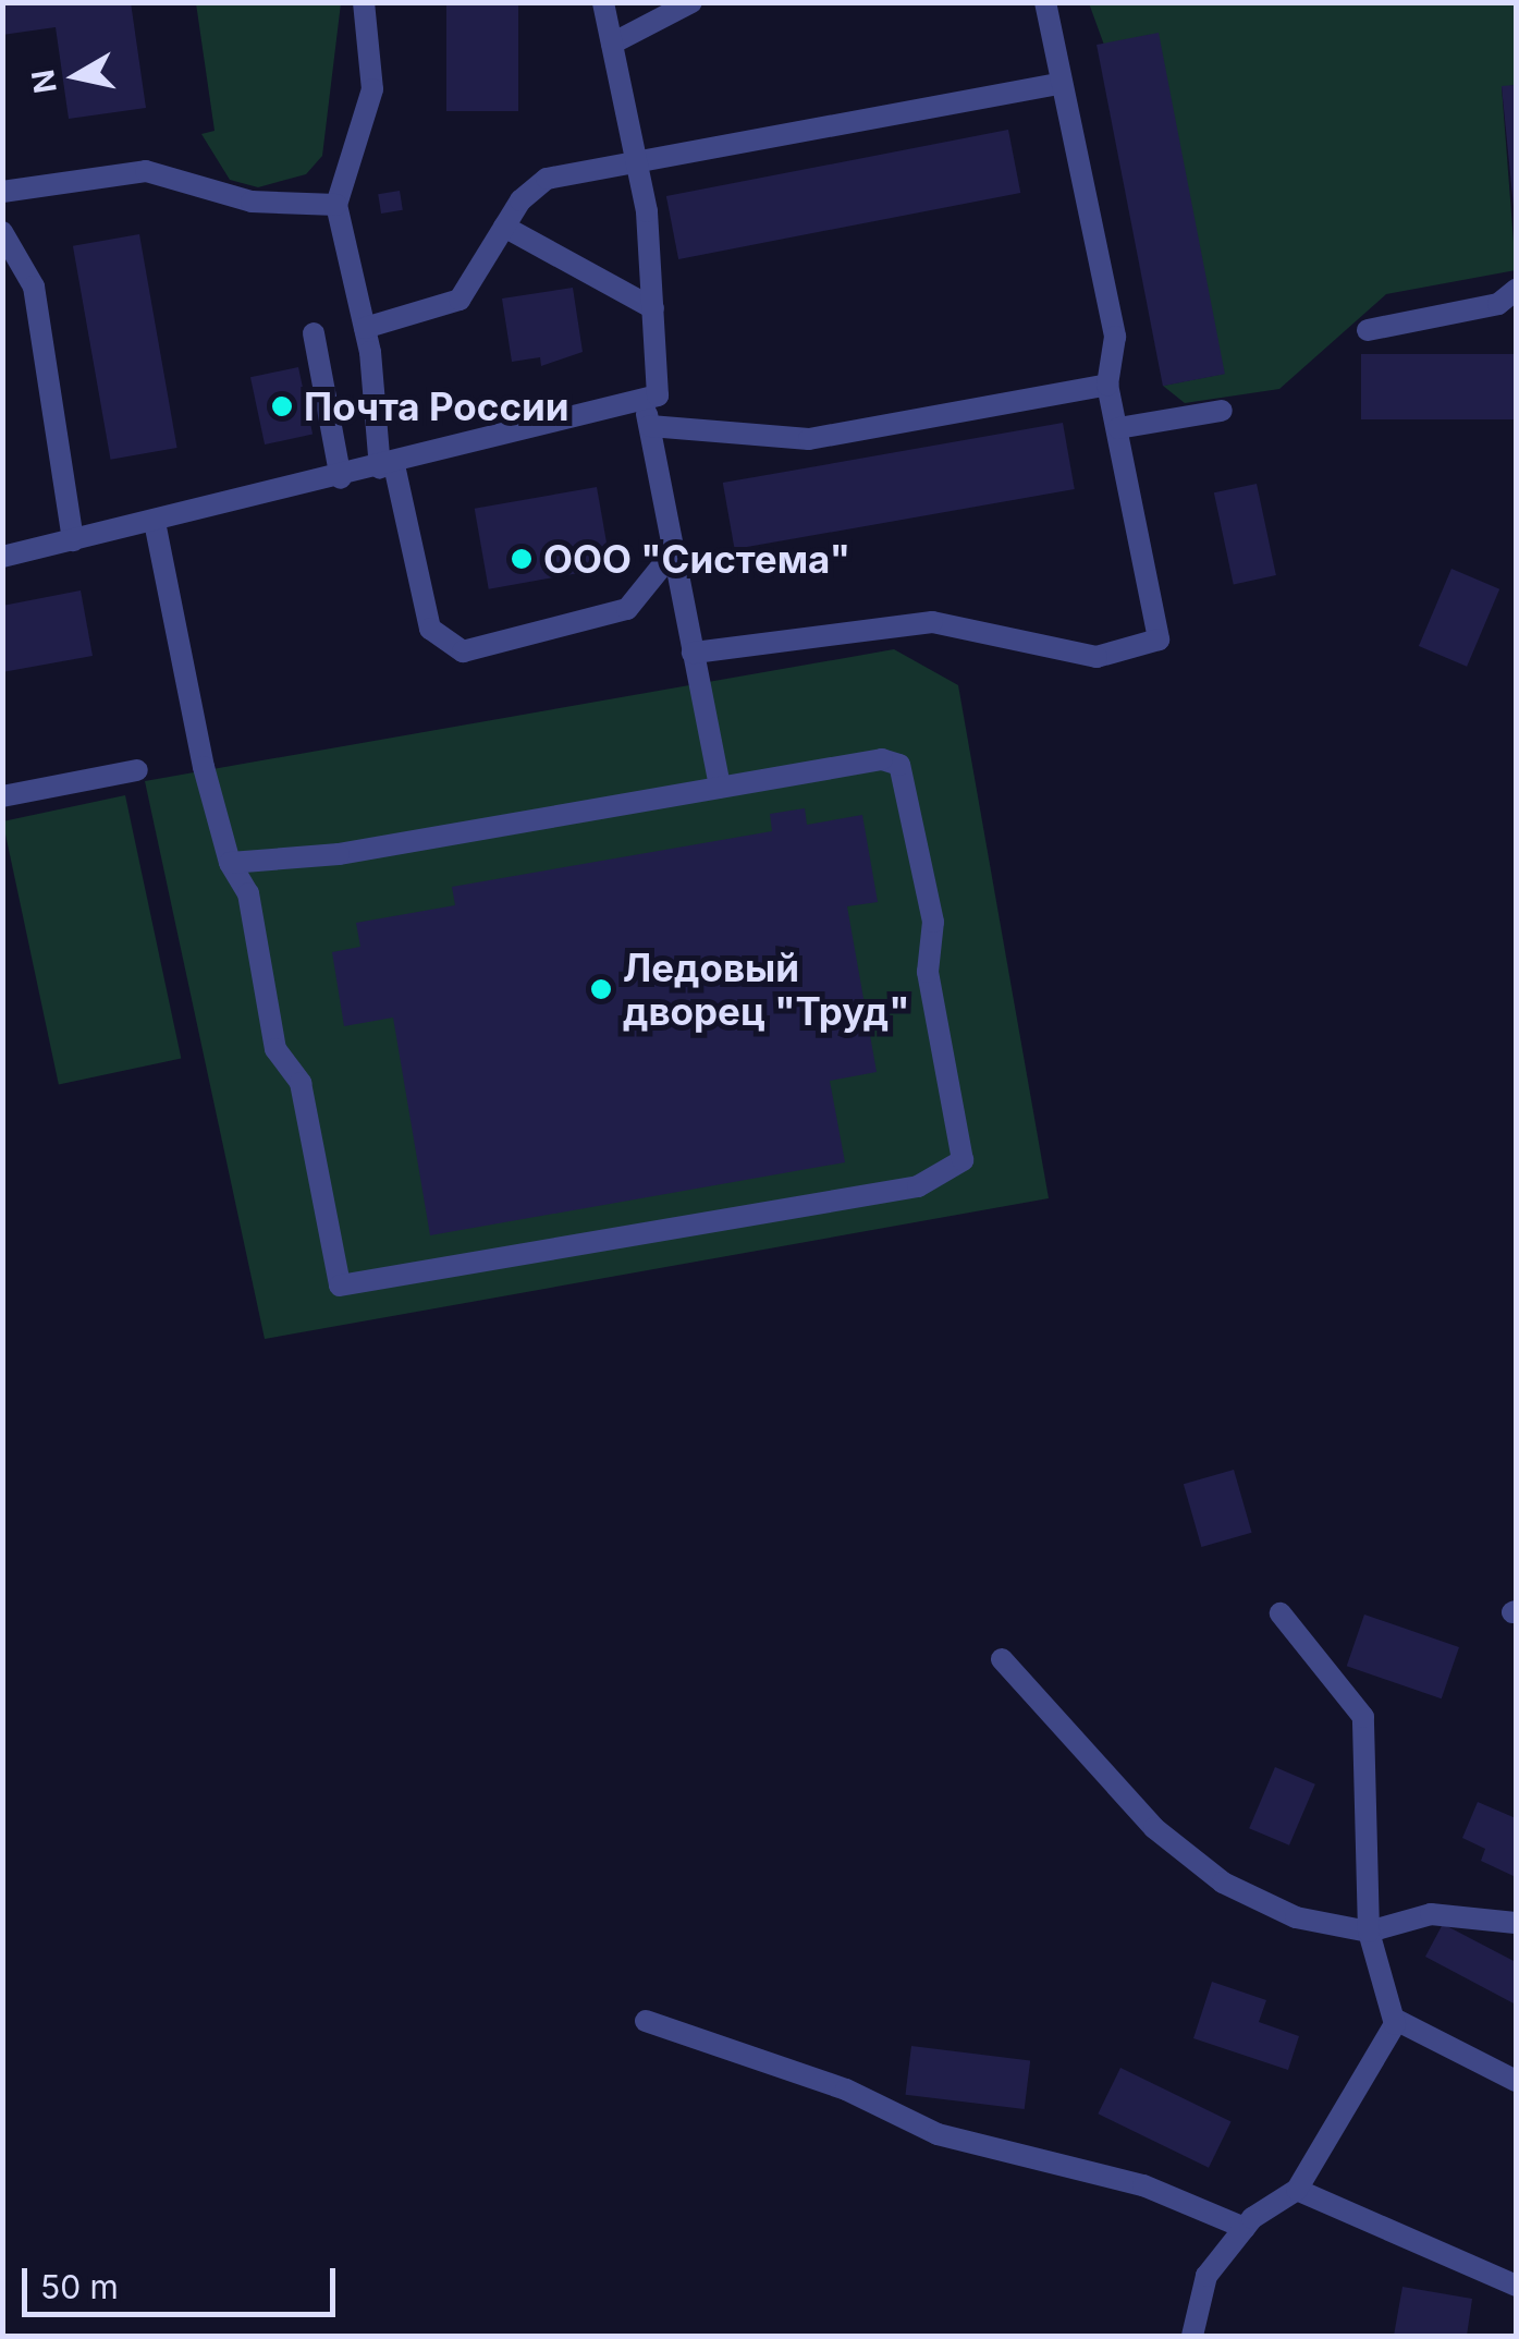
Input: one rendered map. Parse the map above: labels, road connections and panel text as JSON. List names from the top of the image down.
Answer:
{
  "places": ["Почта России", "ООО \"Система\"", "Ледовый дворец \"Труд\""],
  "scale_bar": "50 m",
  "north": "left"
}
